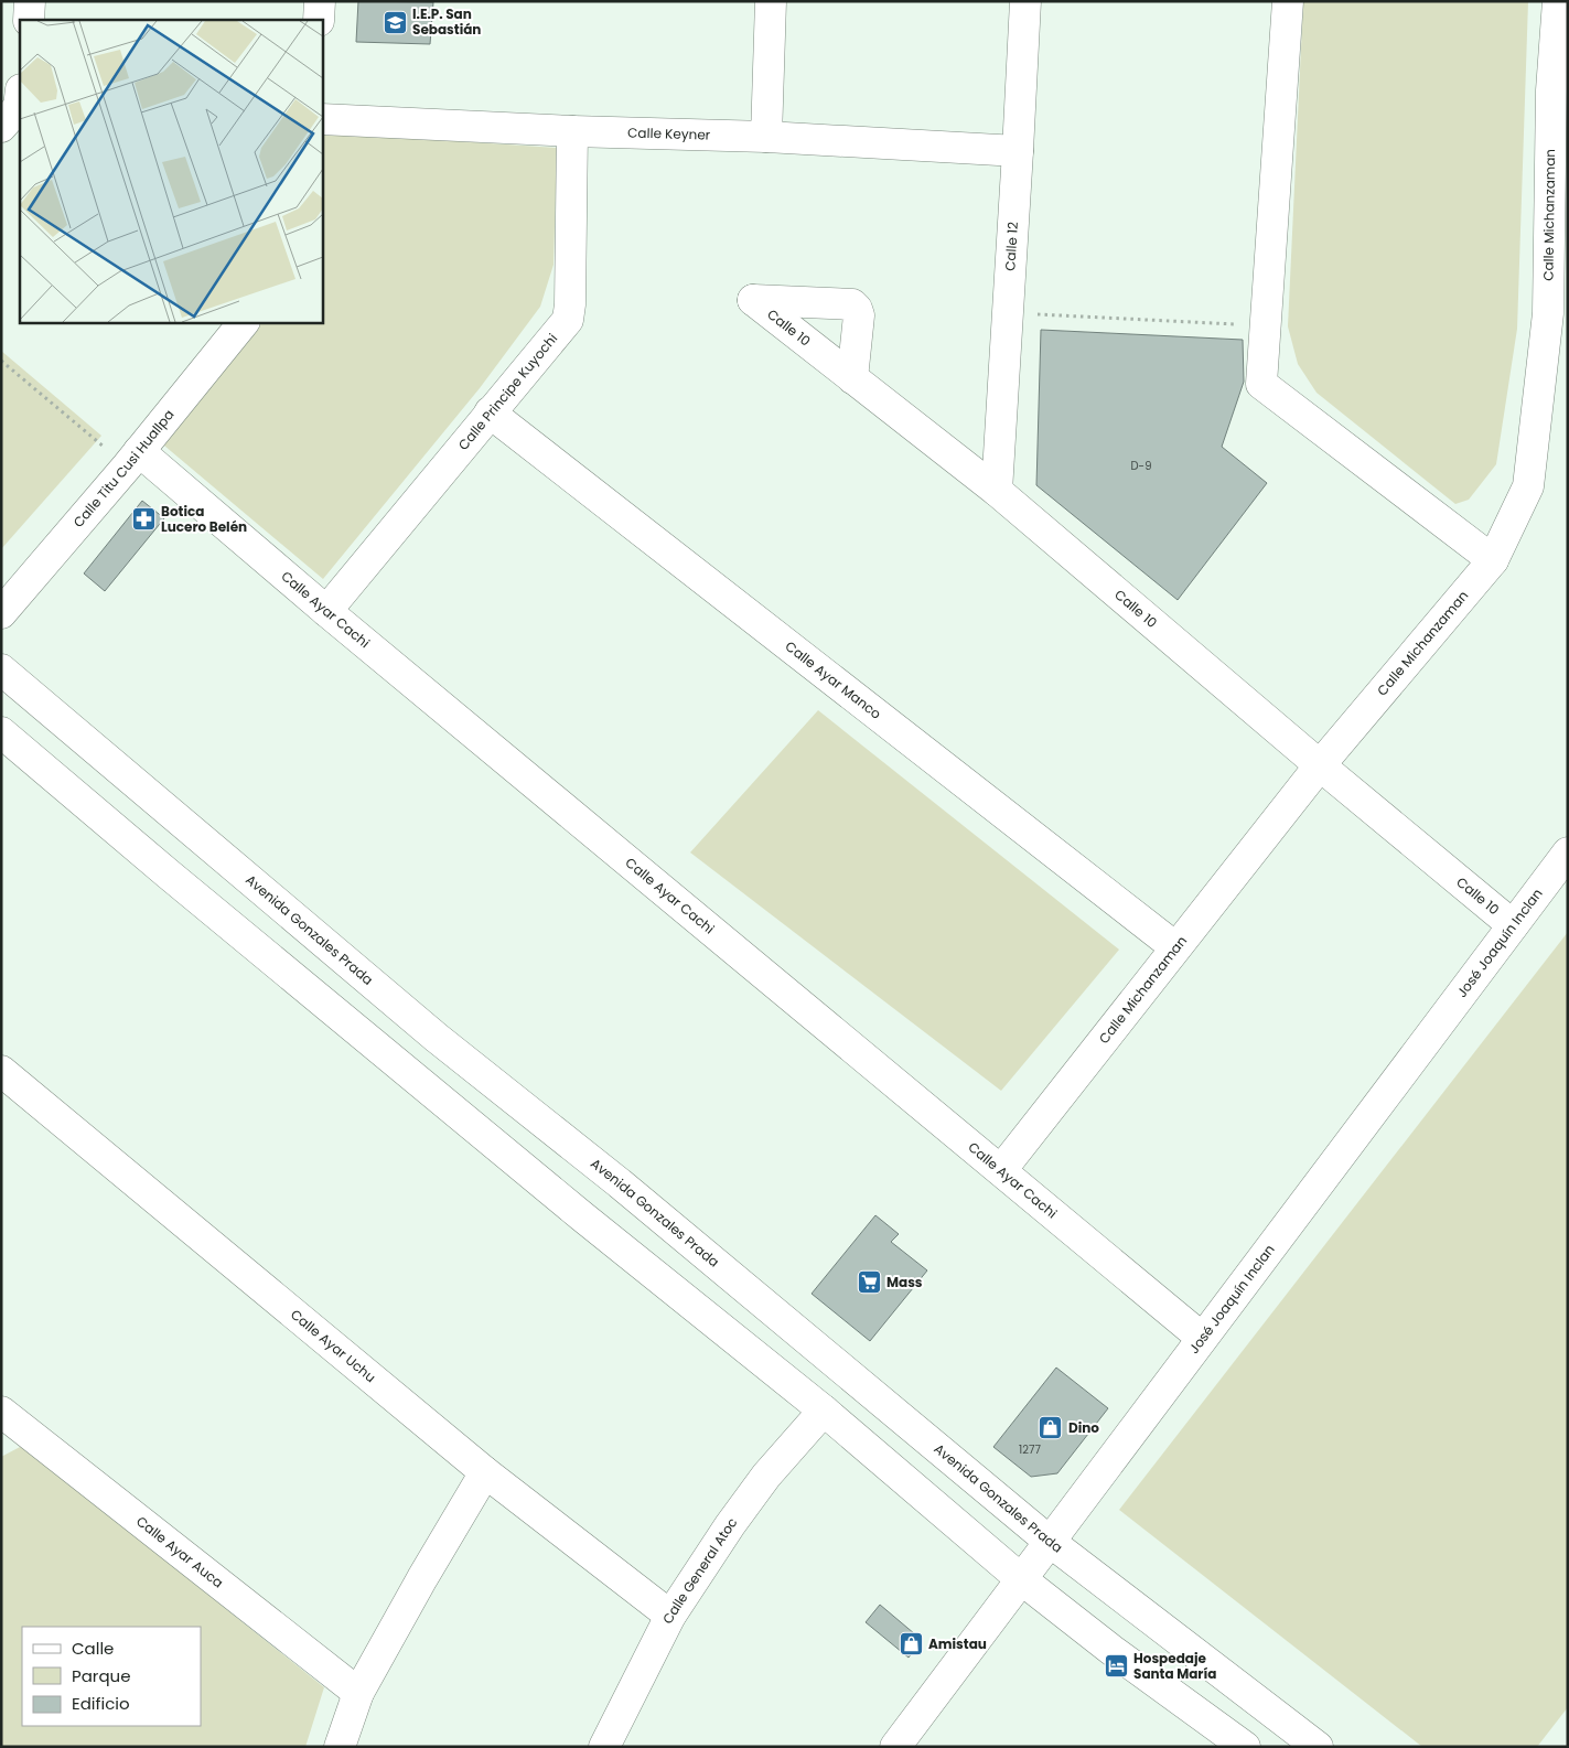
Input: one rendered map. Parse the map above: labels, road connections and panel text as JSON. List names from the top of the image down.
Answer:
{
  "streets": {
    "street": [
      "Calle Keyner",
      "Calle Michanzaman",
      "Calle 12",
      "Calle 10",
      "Calle Principe Kuyochi",
      "Calle Titu Cusi Huallpa",
      "Calle Ayar Cachi",
      "Calle Ayar Manco",
      "Avenida Gonzales Prada",
      "José Joaquín Inclan",
      "Calle Ayar Uchu",
      "Calle Ayar Auca",
      "Calle General Atoc"
    ]
  },
  "crossings": [
    ["Calle Keyner", "Calle 12"],
    ["Calle Keyner", "Calle Principe Kuyochi"],
    ["Calle Michanzaman", "Calle 10"],
    ["Calle Michanzaman", "Calle Ayar Cachi"],
    ["Calle Michanzaman", "Calle Ayar Manco"],
    ["Calle 12", "Calle 10"],
    ["Calle 10", "José Joaquín Inclan"],
    ["Calle Principe Kuyochi", "Calle Ayar Cachi"],
    ["Calle Principe Kuyochi", "Calle Ayar Manco"],
    ["Calle Titu Cusi Huallpa", "Calle Ayar Cachi"],
    ["Calle Ayar Cachi", "José Joaquín Inclan"],
    ["Avenida Gonzales Prada", "José Joaquín Inclan"],
    ["Calle Ayar Uchu", "Calle General Atoc"]
  ],
  "places": {
    "school or university": ["I.E.P. San Sebastián"],
    "pharmacy": ["Botica Lucero Belén"],
    "supermarket": ["Mass"],
    "shop": ["Dino", "Amistau"],
    "hotel": ["Hospedaje Santa María"]
  },
  "house_numbers": ["D-9", "1277"],
  "legend": ["Calle", "Parque", "Edificio"]
}
